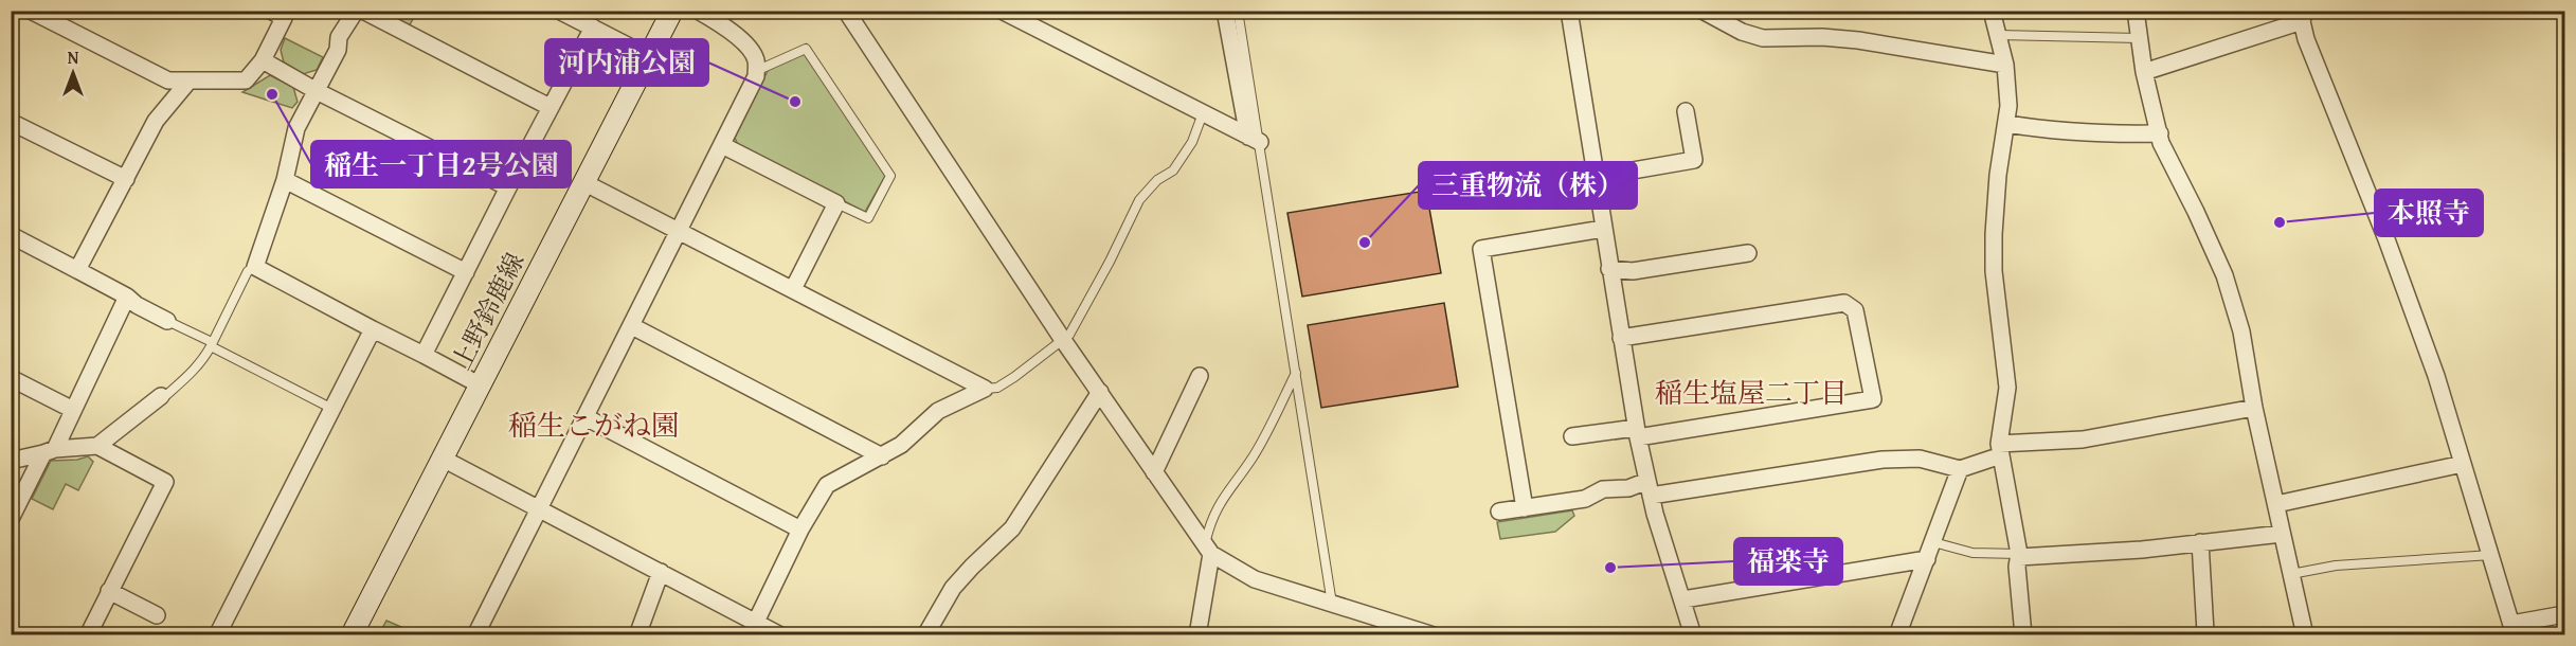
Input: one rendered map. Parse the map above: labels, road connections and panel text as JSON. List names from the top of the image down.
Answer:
{
  "streets": {
    "main road": ["上野鈴鹿線"]
  },
  "districts": ["稲生塩屋二丁目", "稲生こがね園"],
  "places": [
    "稲生一丁目2号公園",
    "河内浦公園",
    "本照寺",
    "三重物流（株）",
    "福楽寺"
  ],
  "north": "top"
}
